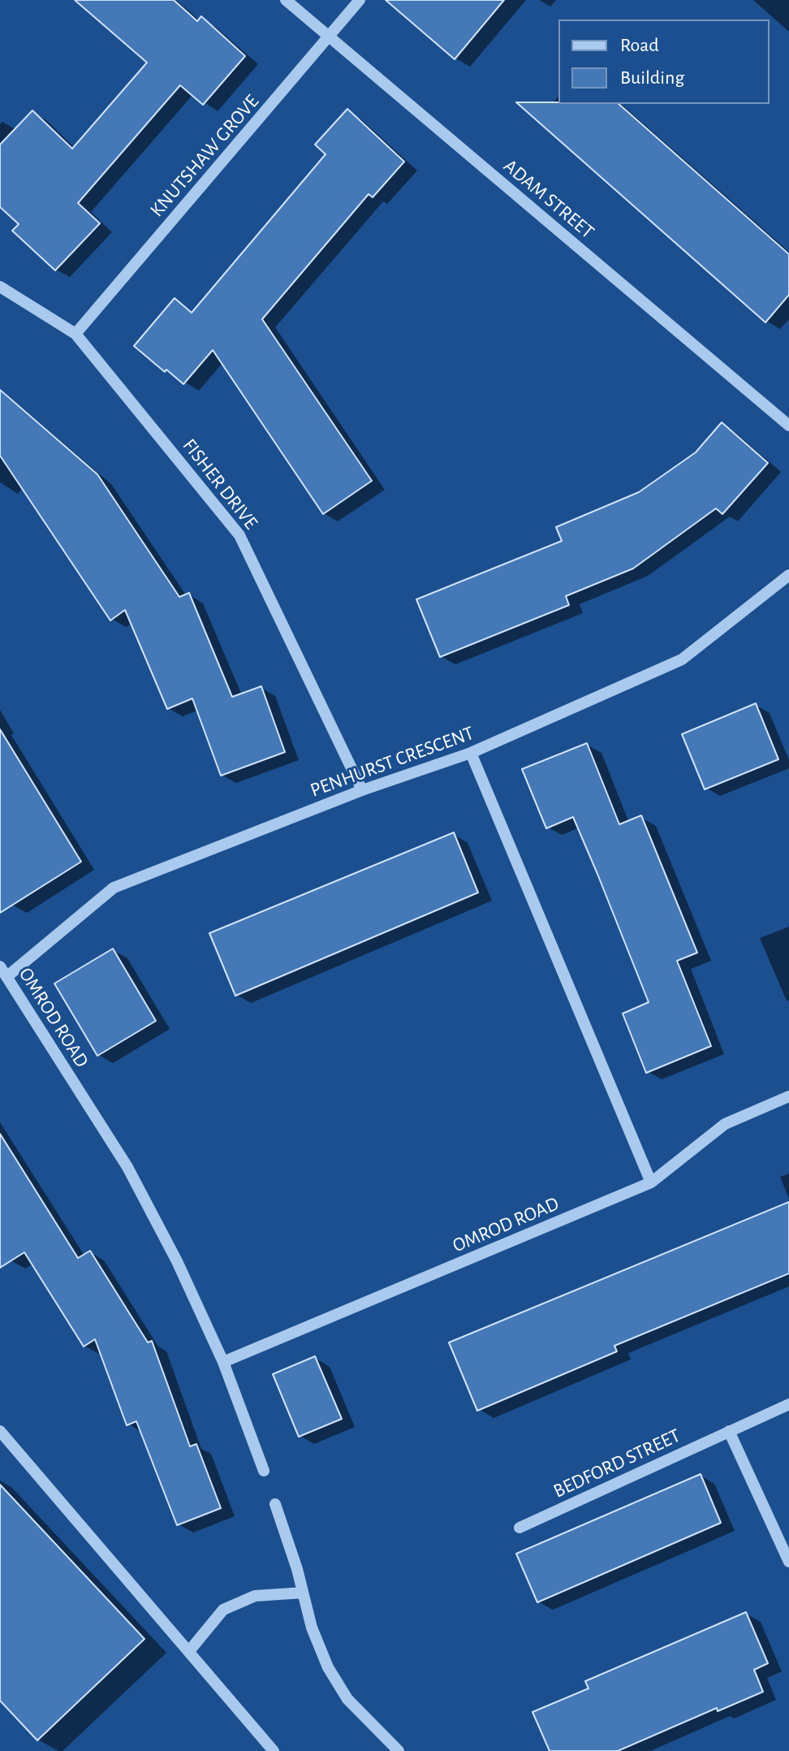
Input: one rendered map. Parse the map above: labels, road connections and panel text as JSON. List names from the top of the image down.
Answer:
{
  "streets": {
    "street": [
      "KNUTSHAW GROVE",
      "ADAM STREET",
      "FISHER DRIVE",
      "PENHURST CRESCENT",
      "OMROD ROAD",
      "BEDFORD STREET"
    ]
  },
  "crossings": [
    ["KNUTSHAW GROVE", "ADAM STREET"],
    ["KNUTSHAW GROVE", "FISHER DRIVE"],
    ["FISHER DRIVE", "PENHURST CRESCENT"],
    ["PENHURST CRESCENT", "OMROD ROAD"]
  ],
  "legend": ["Road", "Building"]
}
